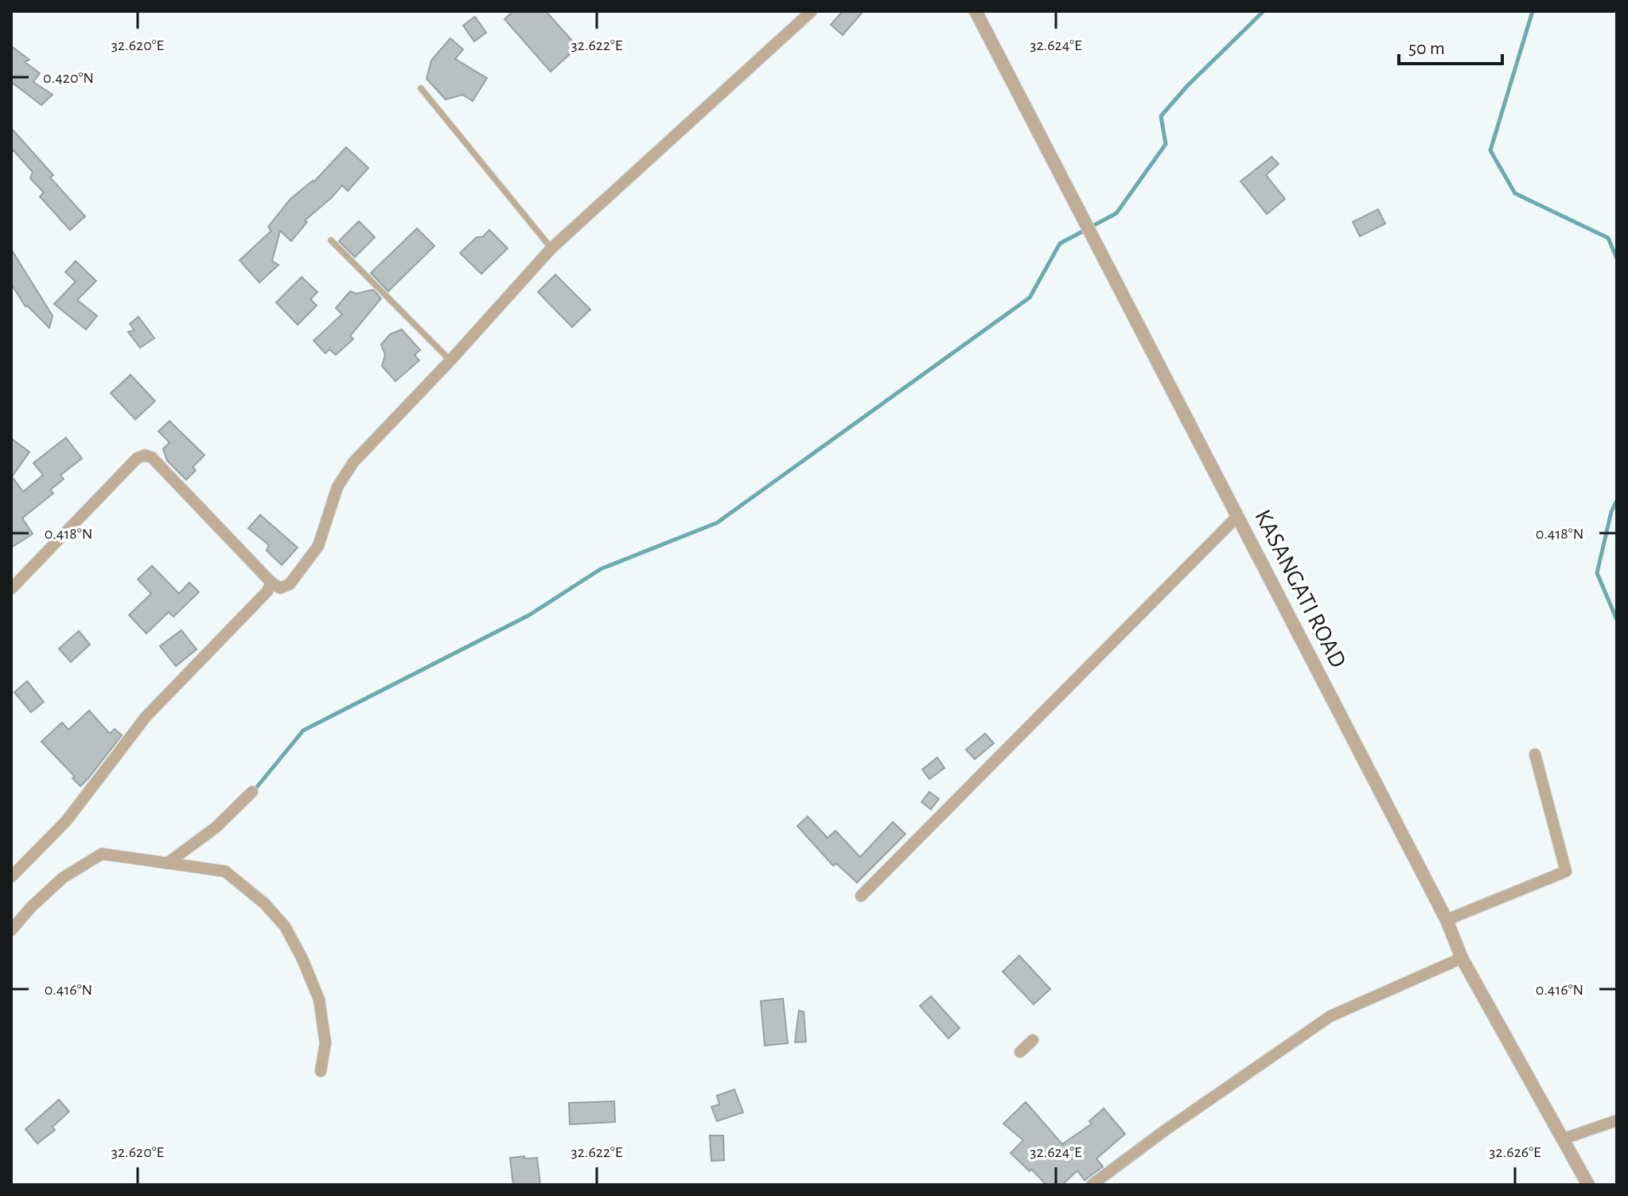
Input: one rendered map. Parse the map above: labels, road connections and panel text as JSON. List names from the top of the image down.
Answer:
{
  "streets": {
    "street": ["KASANGATI ROAD"]
  },
  "scale_bar": "50 m",
  "coordinates": [
    "32.620°E",
    "32.622°E",
    "32.624°E",
    "0.420°N",
    "0.418°N",
    "0.416°N",
    "32.626°E"
  ]
}
